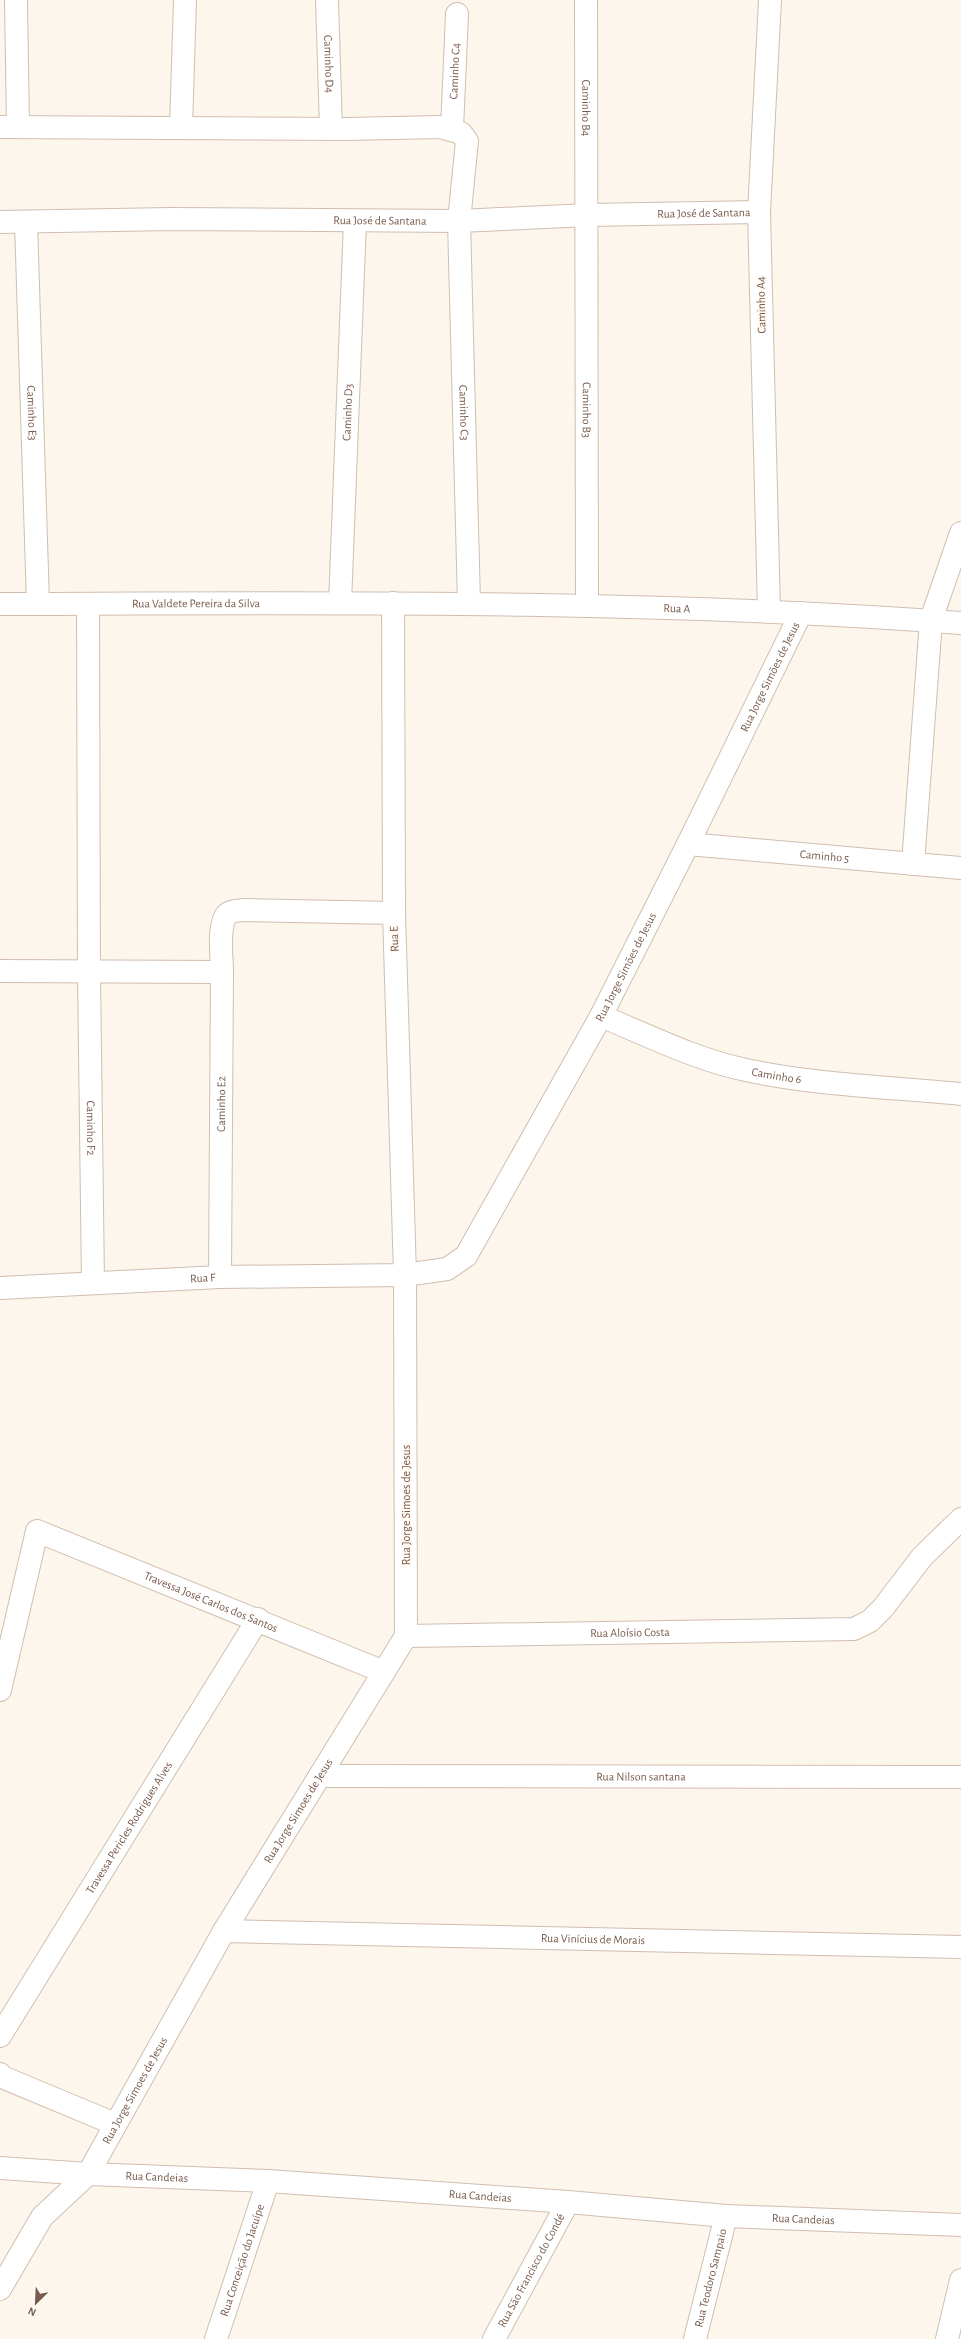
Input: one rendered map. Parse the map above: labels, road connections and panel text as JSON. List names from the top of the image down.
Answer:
{
  "streets": {
    "street": [
      "Caminho D4",
      "Caminho C4",
      "Caminho B4",
      "Rua José de Santana",
      "Caminho A4",
      "Caminho B3",
      "Caminho D3",
      "Caminho C3",
      "Caminho E3",
      "Rua Valdete Pereira da Silva",
      "Rua A",
      "Rua Jorge Simões de Jesus",
      "Caminho 5",
      "Rua E",
      "Caminho 6",
      "Caminho E2",
      "Caminho F2",
      "Rua F",
      "Rua Jorge Simoes de Jesus",
      "Travessa José Carlos dos Santos",
      "Rua Aloísio Costa",
      "Rua Nilson santana",
      "Travessa Pericles Rodrigues Alves",
      "Rua Vinícius de Morais",
      "Rua Candeias",
      "Rua Conceição do Jacuípe",
      "Rua São Francisco do Condé",
      "Rua Teodoro Sampaio"
    ]
  },
  "crossings": [
    ["Caminho C4", "Caminho C3"],
    ["Caminho B4", "Rua José de Santana"],
    ["Caminho B4", "Caminho B3"],
    ["Rua José de Santana", "Caminho A4"],
    ["Rua José de Santana", "Caminho B3"],
    ["Rua José de Santana", "Caminho D3"],
    ["Rua José de Santana", "Caminho C3"],
    ["Rua José de Santana", "Caminho E3"],
    ["Caminho A4", "Rua A"],
    ["Caminho B3", "Rua A"],
    ["Caminho D3", "Rua Valdete Pereira da Silva"],
    ["Caminho C3", "Rua A"],
    ["Caminho E3", "Rua Valdete Pereira da Silva"],
    ["Rua Valdete Pereira da Silva", "Rua A"],
    ["Rua Valdete Pereira da Silva", "Rua E"],
    ["Rua Valdete Pereira da Silva", "Caminho F2"],
    ["Rua A", "Rua Jorge Simões de Jesus"],
    ["Rua A", "Rua E"],
    ["Rua Jorge Simões de Jesus", "Caminho 5"],
    ["Rua Jorge Simões de Jesus", "Rua E"],
    ["Rua Jorge Simões de Jesus", "Caminho 6"],
    ["Rua Jorge Simões de Jesus", "Rua F"],
    ["Rua Jorge Simões de Jesus", "Rua Jorge Simoes de Jesus"],
    ["Rua E", "Caminho E2"],
    ["Rua E", "Rua F"],
    ["Rua E", "Rua Jorge Simoes de Jesus"],
    ["Caminho E2", "Rua F"],
    ["Caminho F2", "Rua F"],
    ["Rua F", "Rua Jorge Simoes de Jesus"],
    ["Rua Jorge Simoes de Jesus", "Travessa José Carlos dos Santos"],
    ["Rua Jorge Simoes de Jesus", "Rua Aloísio Costa"],
    ["Rua Jorge Simoes de Jesus", "Rua Nilson santana"],
    ["Rua Jorge Simoes de Jesus", "Rua Vinícius de Morais"],
    ["Rua Jorge Simoes de Jesus", "Rua Candeias"],
    ["Travessa José Carlos dos Santos", "Travessa Pericles Rodrigues Alves"],
    ["Rua Candeias", "Rua Conceição do Jacuípe"],
    ["Rua Candeias", "Rua São Francisco do Condé"],
    ["Rua Candeias", "Rua Teodoro Sampaio"]
  ],
  "north": "bottom left"
}
